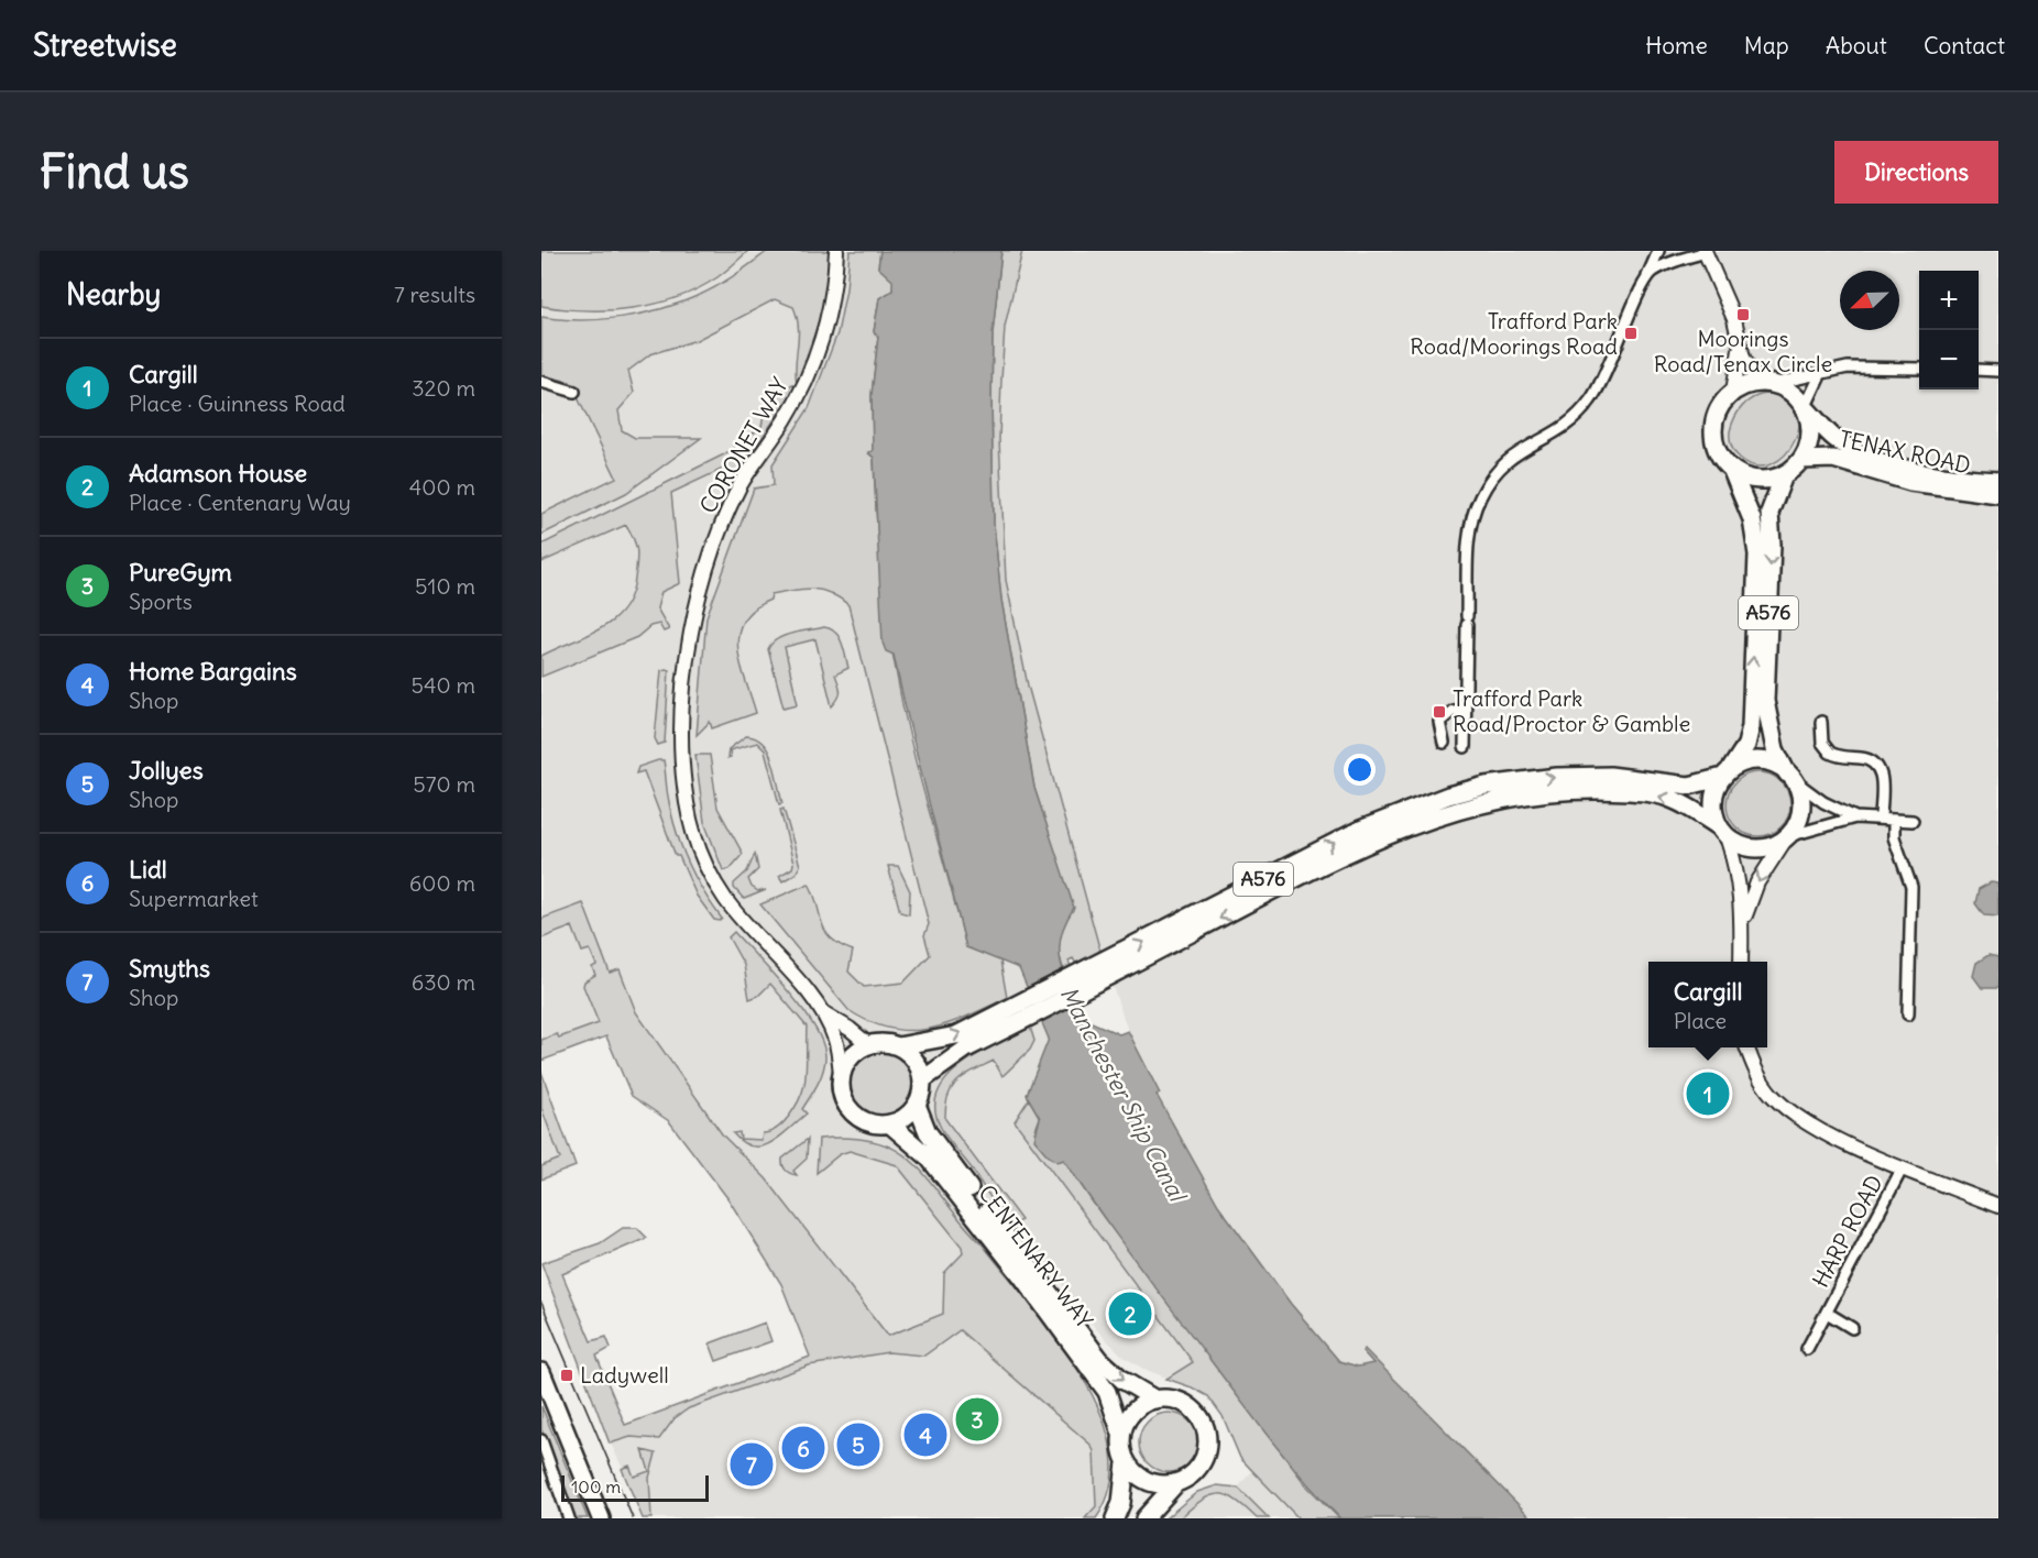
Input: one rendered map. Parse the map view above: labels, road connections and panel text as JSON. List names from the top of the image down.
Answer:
{
  "streets": {
    "main road": ["TENAX ROAD", "A576", "CENTENARY WAY"],
    "street": ["CORONET WAY", "HARP ROAD"]
  },
  "crossings": [
    ["TENAX ROAD", "A576"],
    ["A576", "CENTENARY WAY"]
  ],
  "water": ["Manchester Ship Canal"],
  "places": {
    "transit": [
      "Moorings Road/Tenax Circle",
      "Trafford Park Road/Moorings Road",
      "Trafford Park Road/Proctor & Gamble",
      "Ladywell"
    ]
  },
  "scale_bar": "100 m",
  "north": "bottom left",
  "page": {
    "header": "Streetwise",
    "nav": [
      "Home",
      "Map",
      "About",
      "Contact"
    ],
    "buttons": "Directions",
    "title": "Find us",
    "heading": ["Nearby", "7 results"],
    "map_buttons": ["+", "−"],
    "list": [
      {
        "mark": "1",
        "name": "Cargill",
        "note": "Place · Guinness Road",
        "value": "320 m"
      },
      {
        "mark": "2",
        "name": "Adamson House",
        "note": "Place · Centenary Way",
        "value": "400 m"
      },
      {
        "mark": "3",
        "name": "PureGym",
        "note": "Sports",
        "value": "510 m"
      },
      {
        "mark": "4",
        "name": "Home Bargains",
        "note": "Shop",
        "value": "540 m"
      },
      {
        "mark": "5",
        "name": "Jollyes",
        "note": "Shop",
        "value": "570 m"
      },
      {
        "mark": "6",
        "name": "Lidl",
        "note": "Supermarket",
        "value": "600 m"
      },
      {
        "mark": "7",
        "name": "Smyths",
        "note": "Shop",
        "value": "630 m"
      }
    ],
    "popup": ["Cargill", "Place"],
    "pins": [
      "1",
      "2",
      "3",
      "4",
      "5",
      "6",
      "7"
    ],
    "scale": "100 m"
  }
}
